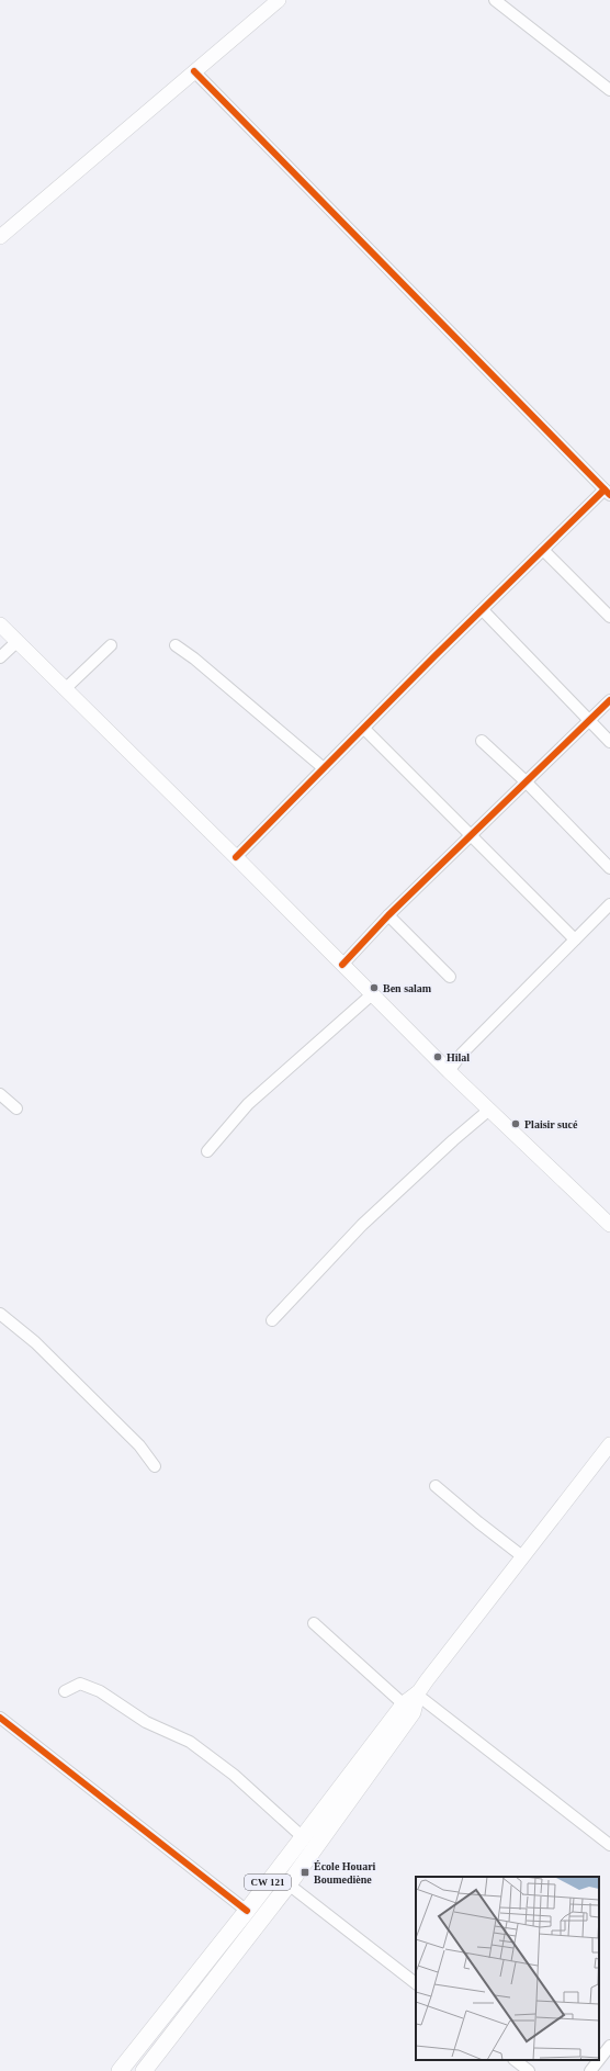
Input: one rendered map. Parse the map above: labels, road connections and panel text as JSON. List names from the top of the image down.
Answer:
{
  "streets": {
    "highway": ["CW 121"]
  },
  "places": {
    "other": ["Ben salam", "Hilal", "Plaisir sucé"],
    "transit": ["École Houari Boumediène"]
  }
}
